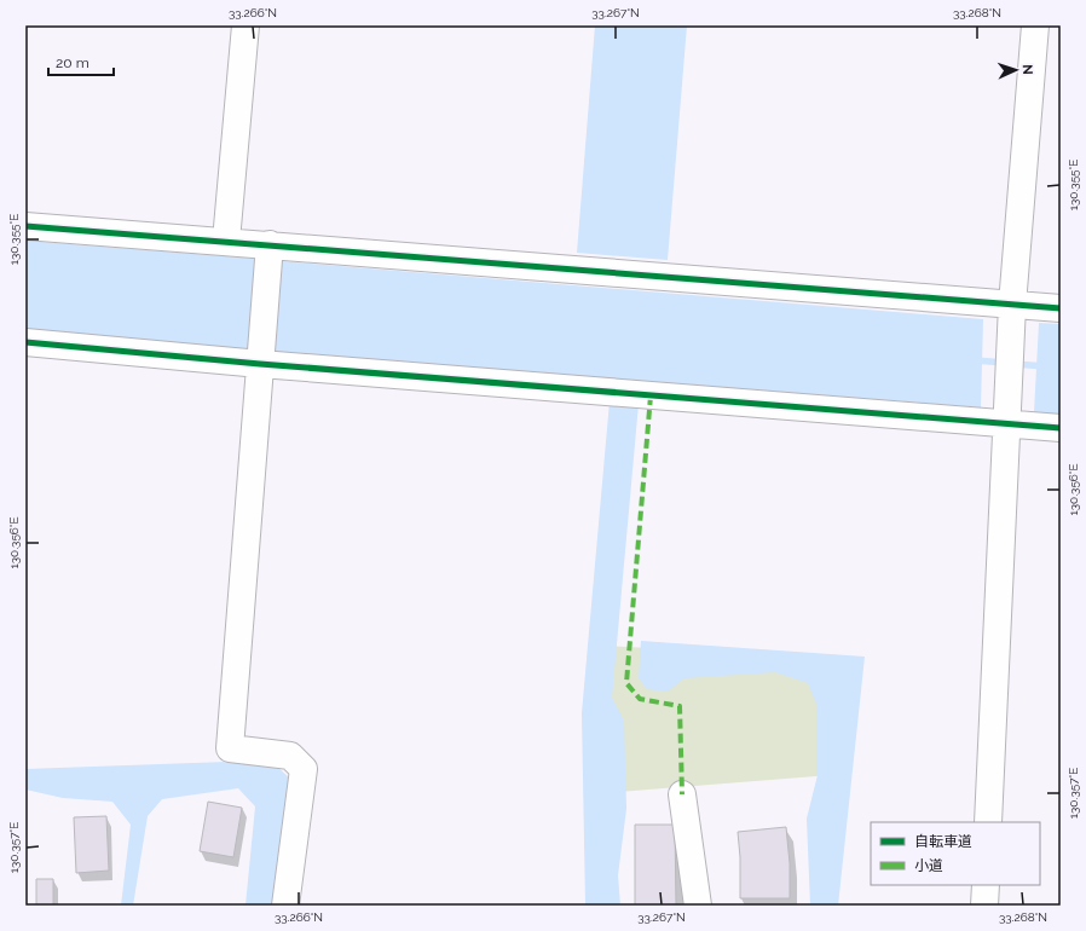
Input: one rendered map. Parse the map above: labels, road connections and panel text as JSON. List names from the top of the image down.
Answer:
{
  "legend": ["自転車道", "小道"],
  "scale_bar": "20 m",
  "north": "right",
  "coordinates": [
    "33.266°N",
    "33.267°N",
    "33.268°N",
    "130.355°E",
    "130.356°E",
    "130.357°E"
  ]
}
